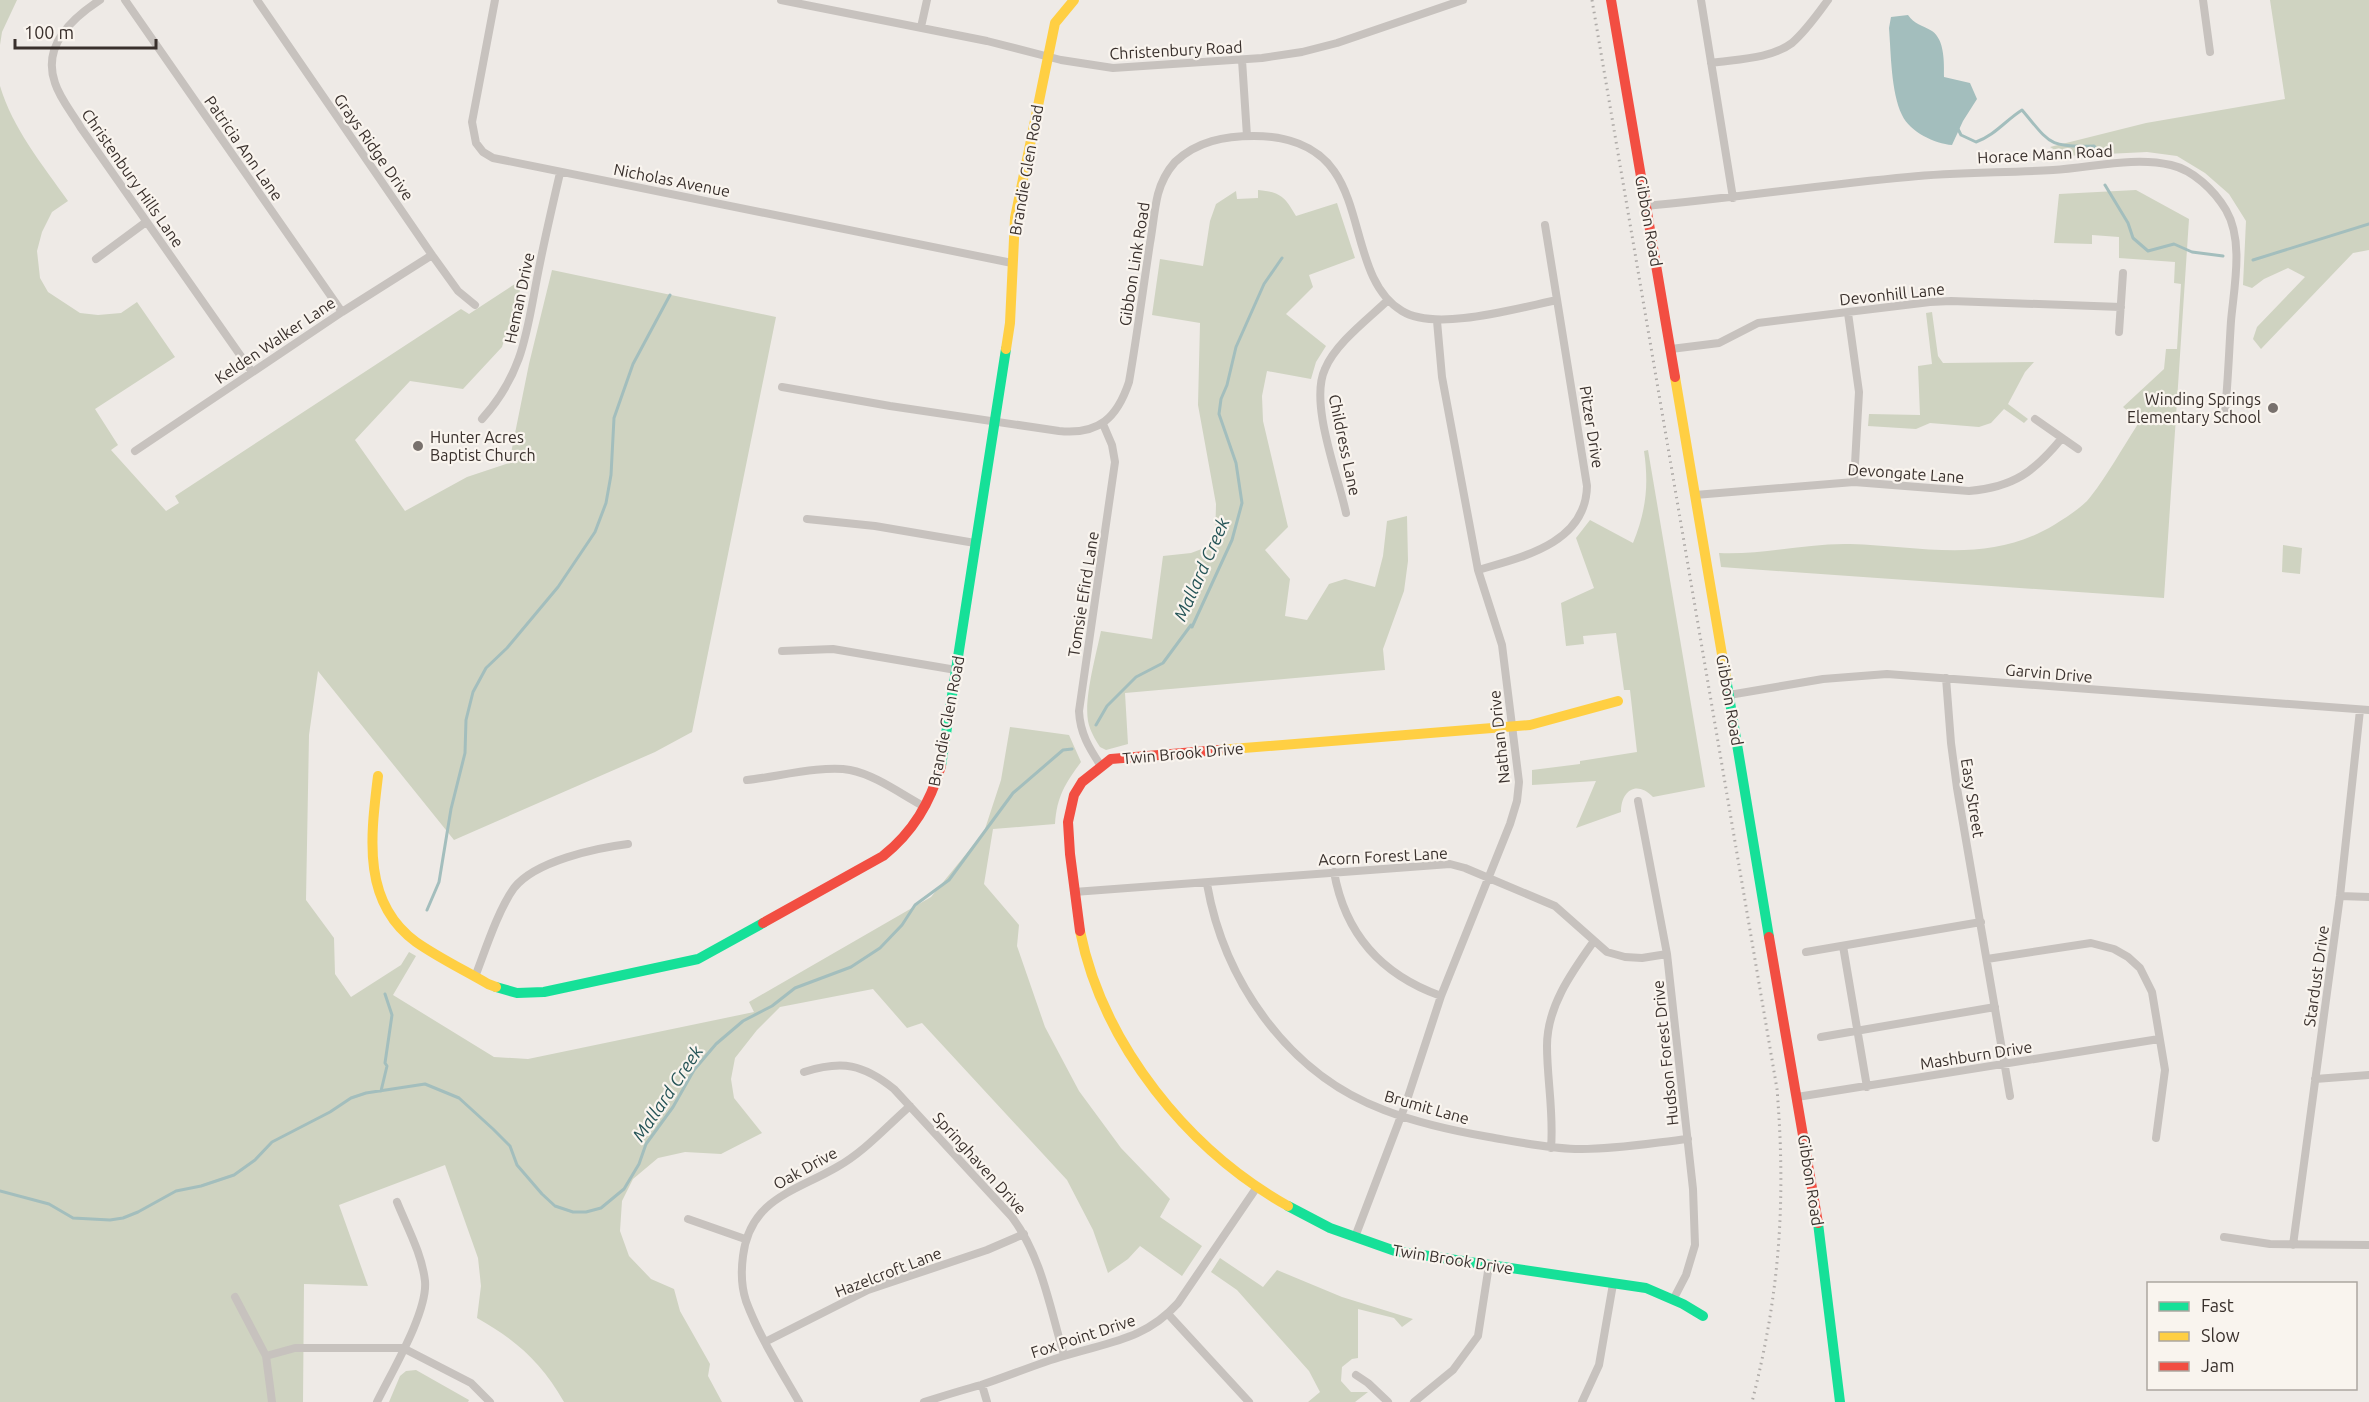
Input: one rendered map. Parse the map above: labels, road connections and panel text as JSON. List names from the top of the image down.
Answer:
{
  "streets": {
    "street": [
      "Christenbury Road",
      "Grays Ridge Drive",
      "Patricia Ann Lane",
      "Horace Mann Road",
      "Brandie Glen Road",
      "Christenbury Hills Lane",
      "Nicholas Avenue",
      "Gibbon Road",
      "Gibbon Link Road",
      "Devonhill Lane",
      "Heman Drive",
      "Kelden Walker Lane",
      "Pitzer Drive",
      "Childress Lane",
      "Devongate Lane",
      "Tomsie Efird Lane",
      "Garvin Drive",
      "Nathan Drive",
      "Twin Brook Drive",
      "Easy Street",
      "Acorn Forest Lane",
      "Stardust Drive",
      "Hudson Forest Drive",
      "Mashburn Drive",
      "Brumit Lane",
      "Springhaven Drive",
      "Oak Drive",
      "Hazelcroft Lane",
      "Fox Point Drive"
    ]
  },
  "crossings": [
    ["Christenbury Road", "Brandie Glen Road"],
    ["Grays Ridge Drive", "Kelden Walker Lane"],
    ["Patricia Ann Lane", "Kelden Walker Lane"],
    ["Horace Mann Road", "Gibbon Road"],
    ["Brandie Glen Road", "Nicholas Avenue"],
    ["Christenbury Hills Lane", "Kelden Walker Lane"],
    ["Nicholas Avenue", "Heman Drive"],
    ["Gibbon Road", "Devonhill Lane"],
    ["Gibbon Road", "Devongate Lane"],
    ["Gibbon Road", "Garvin Drive"],
    ["Gibbon Road", "Mashburn Drive"],
    ["Gibbon Link Road", "Pitzer Drive"],
    ["Gibbon Link Road", "Childress Lane"],
    ["Gibbon Link Road", "Tomsie Efird Lane"],
    ["Gibbon Link Road", "Nathan Drive"],
    ["Pitzer Drive", "Nathan Drive"],
    ["Tomsie Efird Lane", "Twin Brook Drive"],
    ["Garvin Drive", "Easy Street"],
    ["Garvin Drive", "Stardust Drive"],
    ["Nathan Drive", "Twin Brook Drive"],
    ["Nathan Drive", "Acorn Forest Lane"],
    ["Nathan Drive", "Brumit Lane"],
    ["Twin Brook Drive", "Acorn Forest Lane"],
    ["Twin Brook Drive", "Hudson Forest Drive"],
    ["Twin Brook Drive", "Fox Point Drive"],
    ["Easy Street", "Mashburn Drive"],
    ["Acorn Forest Lane", "Hudson Forest Drive"],
    ["Acorn Forest Lane", "Brumit Lane"],
    ["Hudson Forest Drive", "Brumit Lane"],
    ["Springhaven Drive", "Oak Drive"],
    ["Springhaven Drive", "Hazelcroft Lane"],
    ["Springhaven Drive", "Fox Point Drive"],
    ["Oak Drive", "Hazelcroft Lane"]
  ],
  "water": ["Mallard Creek"],
  "places": ["Winding Springs Elementary School", "Hunter Acres Baptist Church"],
  "legend": ["Fast", "Slow", "Jam"],
  "scale_bar": "100 m"
}
